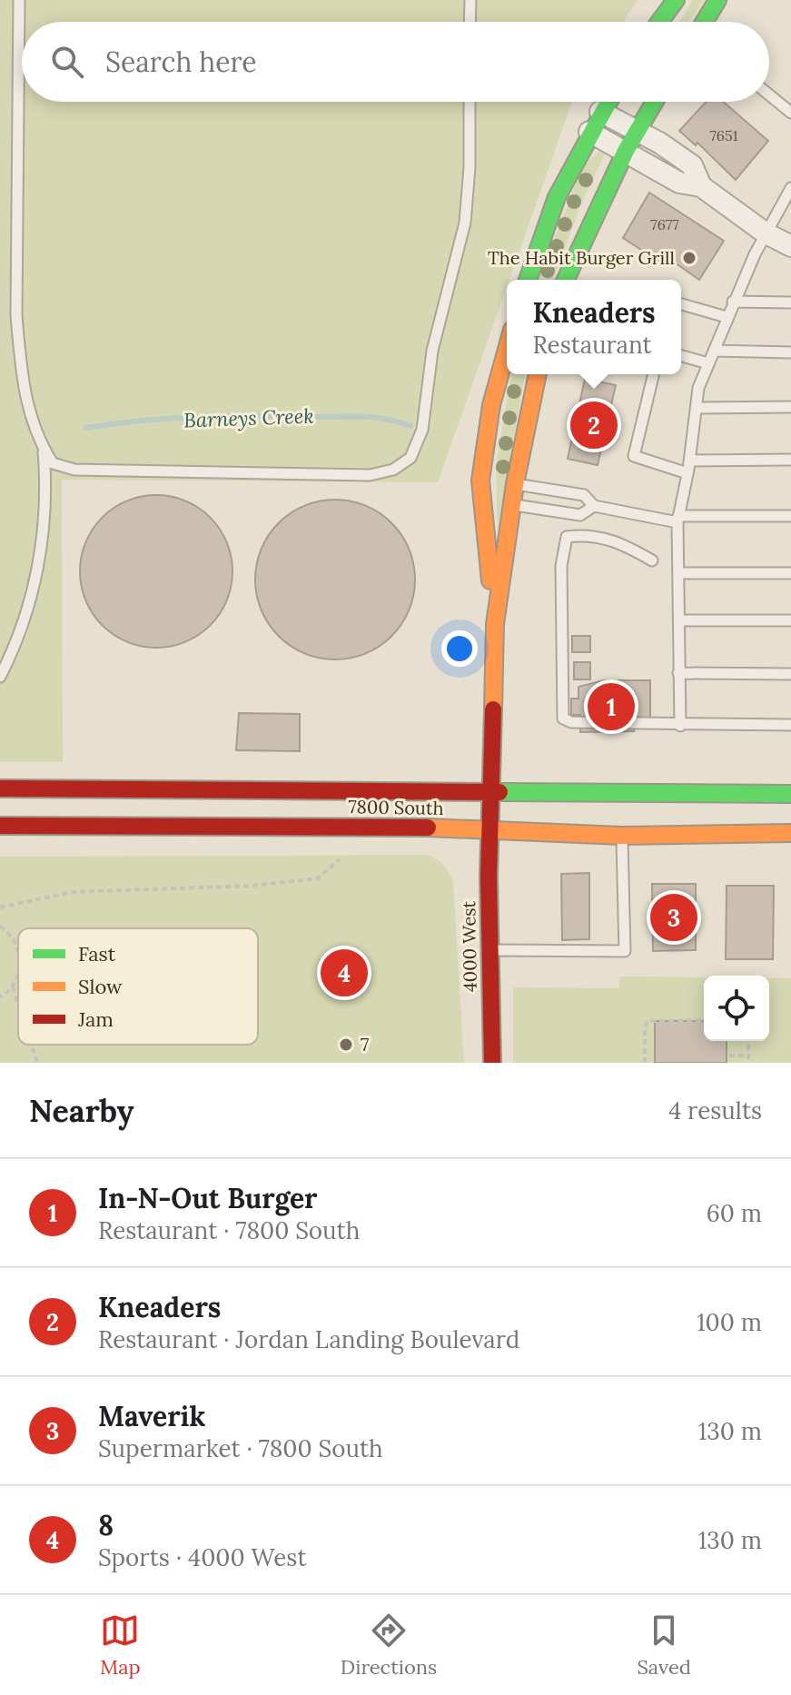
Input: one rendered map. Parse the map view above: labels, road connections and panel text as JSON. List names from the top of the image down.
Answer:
{
  "streets": {
    "main road": ["7800 South", "4000 West"]
  },
  "crossings": [
    ["7800 South", "4000 West"]
  ],
  "water": ["Barneys Creek"],
  "places": ["The Habit Burger Grill", "7"],
  "house_numbers": ["7651", "7677"],
  "legend": ["Fast", "Slow", "Jam"],
  "page": {
    "search": "Search here",
    "popup": ["Kneaders", "Restaurant"],
    "pins": [
      "2",
      "1",
      "3",
      "4"
    ],
    "heading": ["Nearby", "4 results"],
    "list": [
      {
        "mark": "1",
        "name": "In-N-Out Burger",
        "note": "Restaurant · 7800 South",
        "value": "60 m"
      },
      {
        "mark": "2",
        "name": "Kneaders",
        "note": "Restaurant · Jordan Landing Boulevard",
        "value": "100 m"
      },
      {
        "mark": "3",
        "name": "Maverik",
        "note": "Supermarket · 7800 South",
        "value": "130 m"
      },
      {
        "mark": "4",
        "name": "8",
        "note": "Sports · 4000 West",
        "value": "130 m"
      }
    ],
    "nav": ["Map", "Directions", "Saved"]
  }
}
